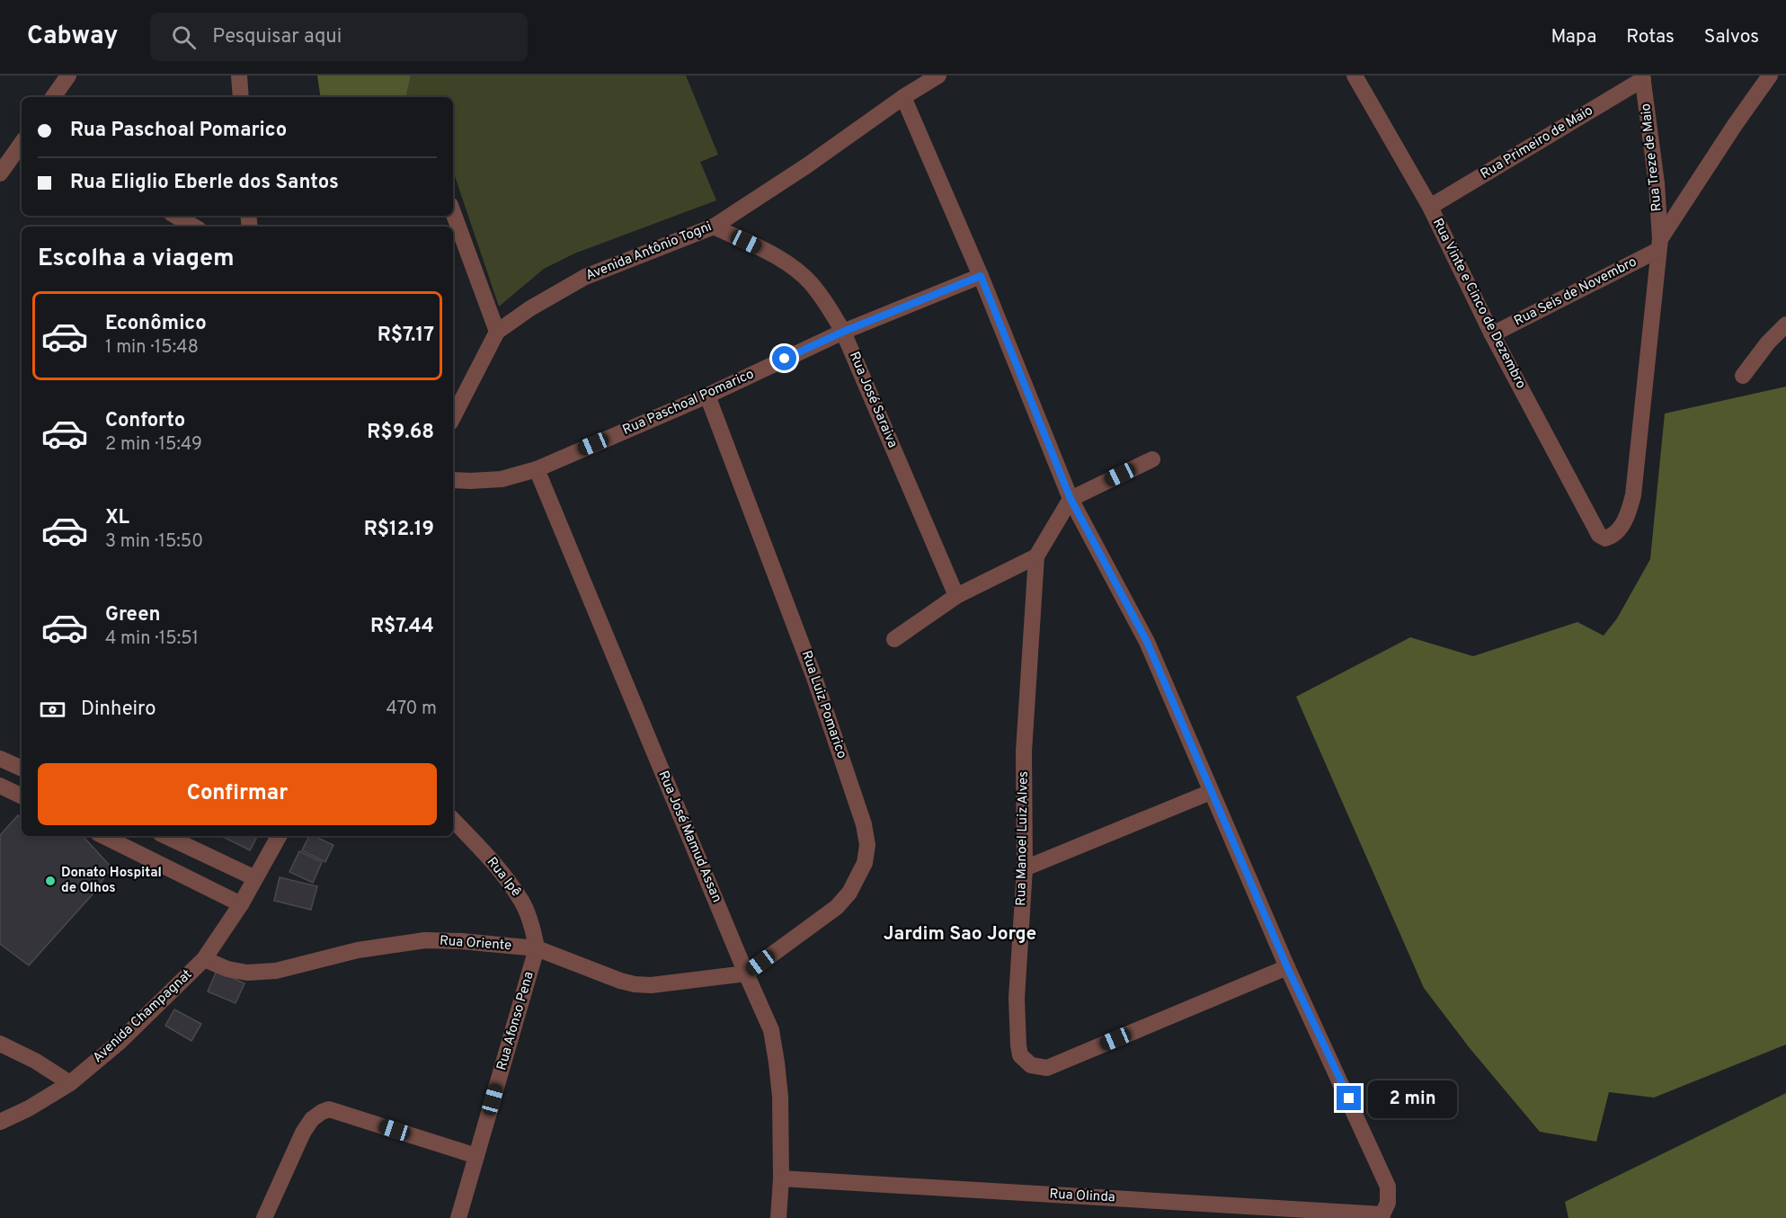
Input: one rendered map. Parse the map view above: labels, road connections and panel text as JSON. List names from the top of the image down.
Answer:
{
  "streets": {
    "street": [
      "Rua Primeiro de Maio",
      "Rua Treze de Maio",
      "Avenida Antônio Togni",
      "Rua Seis de Novembro",
      "Rua Vinte e Cinco de Dezembro",
      "Rua José Saraiva",
      "Rua Paschoal Pomarico",
      "Rua Luiz Pomarico",
      "Rua José Mamud Assan",
      "Rua Manoel Luiz Alves",
      "Rua Ipê",
      "Rua Oriente",
      "Avenida Champagnat",
      "Rua Afonso Pena",
      "Rua Olinda"
    ]
  },
  "crossings": [
    ["Rua Primeiro de Maio", "Rua Treze de Maio"],
    ["Rua Primeiro de Maio", "Rua Vinte e Cinco de Dezembro"],
    ["Rua Treze de Maio", "Rua Seis de Novembro"],
    ["Rua Treze de Maio", "Rua Vinte e Cinco de Dezembro"],
    ["Avenida Antônio Togni", "Rua José Saraiva"],
    ["Rua Seis de Novembro", "Rua Vinte e Cinco de Dezembro"],
    ["Rua José Saraiva", "Rua Paschoal Pomarico"],
    ["Rua Paschoal Pomarico", "Rua Luiz Pomarico"],
    ["Rua Paschoal Pomarico", "Rua José Mamud Assan"],
    ["Rua Luiz Pomarico", "Rua José Mamud Assan"],
    ["Rua Luiz Pomarico", "Rua Oriente"],
    ["Rua José Mamud Assan", "Rua Oriente"],
    ["Rua José Mamud Assan", "Rua Olinda"],
    ["Rua Ipê", "Rua Oriente"],
    ["Rua Ipê", "Rua Afonso Pena"],
    ["Rua Oriente", "Avenida Champagnat"],
    ["Rua Oriente", "Rua Afonso Pena"]
  ],
  "districts": ["Jardim Sao Jorge"],
  "places": ["Donato Hospital de Olhos"],
  "page": {
    "header": "Cabway",
    "search": "Pesquisar aqui",
    "nav": ["Mapa", "Rotas", "Salvos"],
    "banner": ["Rua Paschoal Pomarico", "Rua Eliglio Eberle dos Santos"],
    "heading": "Escolha a viagem",
    "list": [
      {
        "name": "Econômico",
        "note": "1 min · 15:48",
        "value": "R$7.17"
      },
      {
        "name": "Conforto",
        "note": "2 min · 15:49",
        "value": "R$9.68"
      },
      {
        "name": "XL",
        "note": "3 min · 15:50",
        "value": "R$12.19"
      },
      {
        "name": "Green",
        "note": "4 min · 15:51",
        "value": "R$7.44"
      }
    ],
    "pay": ["Dinheiro", "470 m"],
    "buttons": "Confirmar",
    "bubble": "2 min"
  }
}
